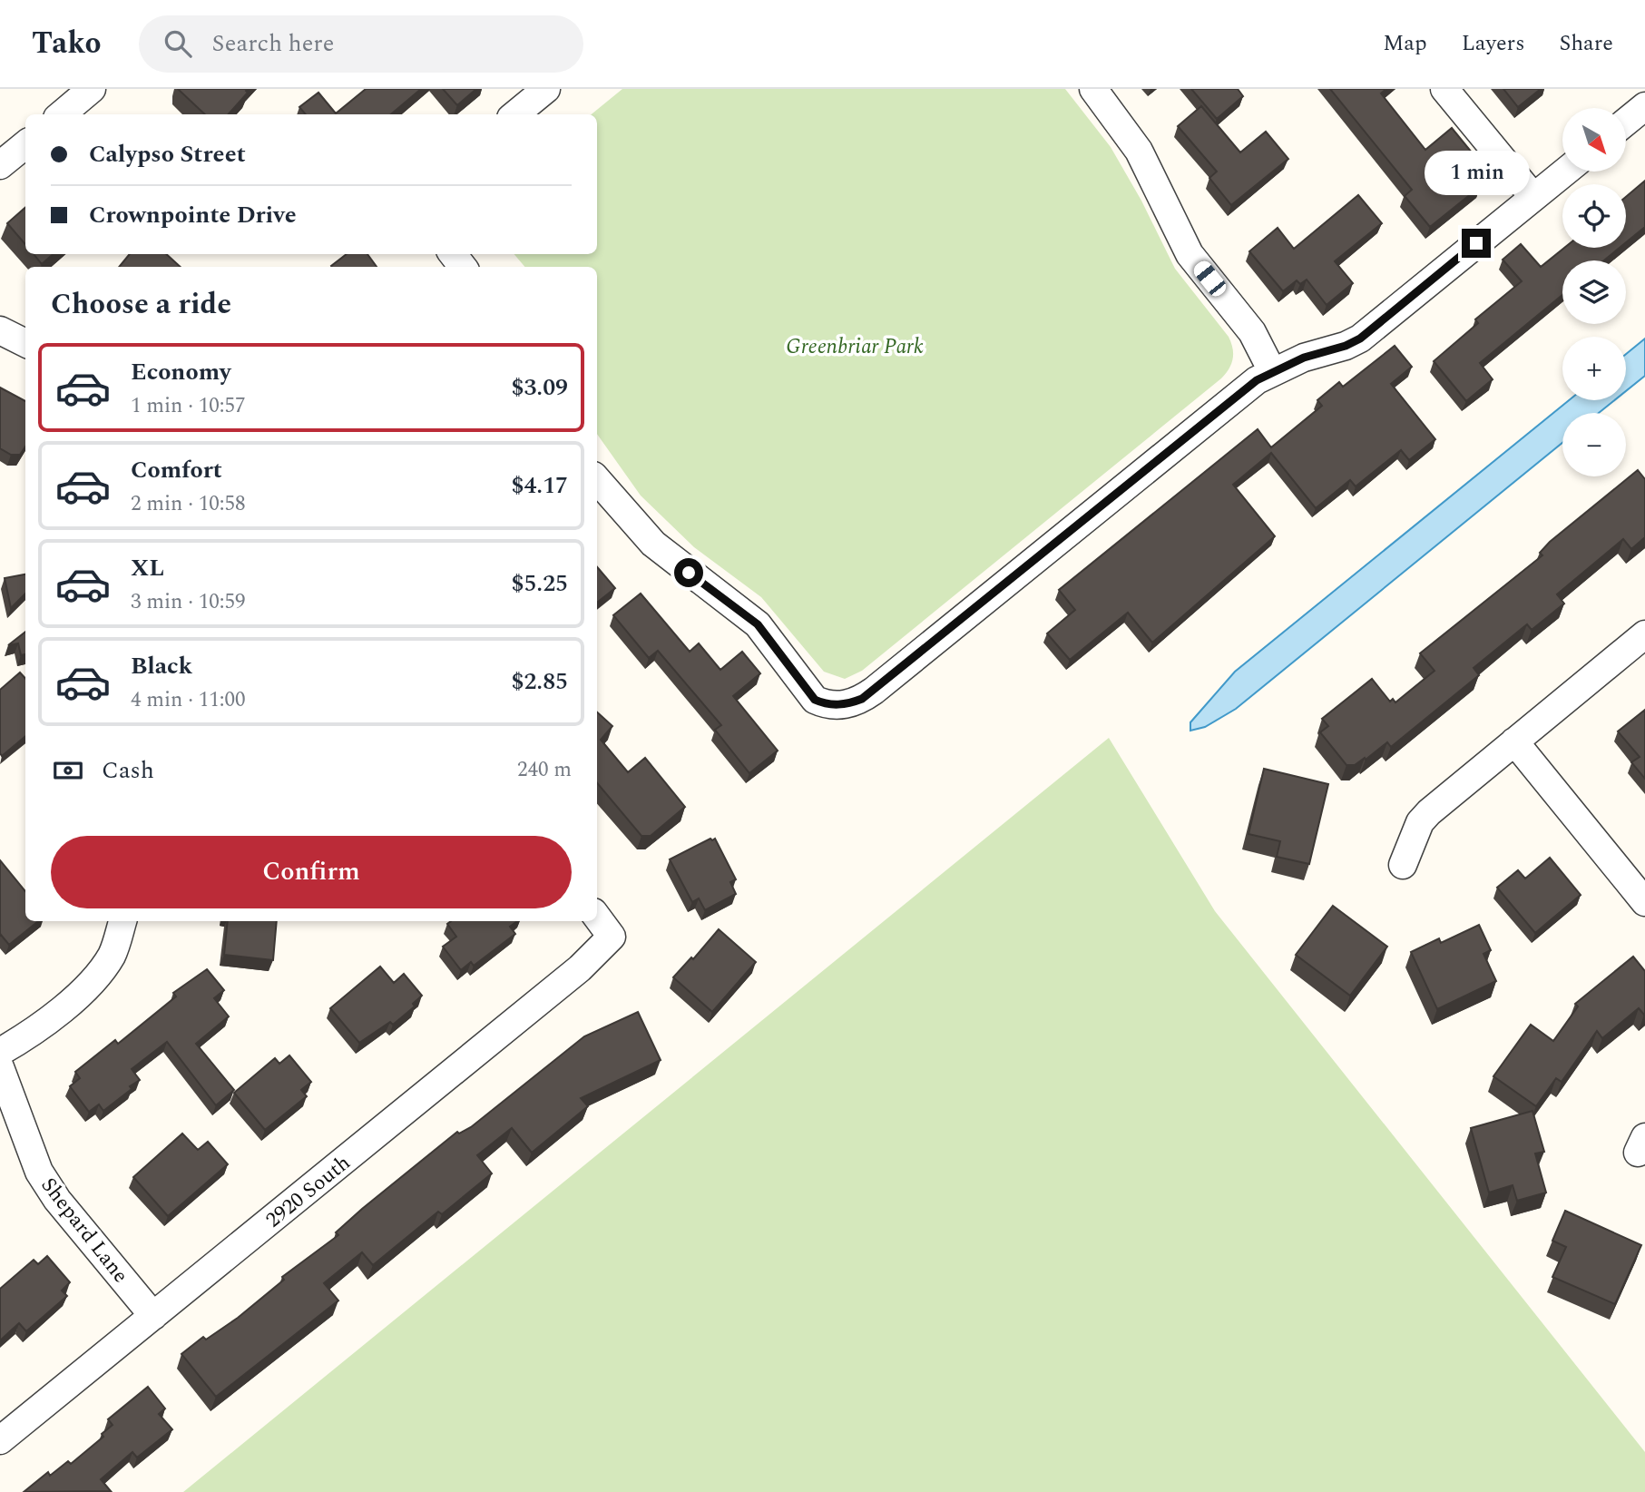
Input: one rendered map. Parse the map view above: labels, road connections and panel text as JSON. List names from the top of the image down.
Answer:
{
  "streets": {
    "street": ["2920 South", "Shepard Lane"]
  },
  "crossings": [
    ["2920 South", "Shepard Lane"]
  ],
  "parks": ["Greenbriar Park"],
  "north": "bottom right",
  "page": {
    "header": "Tako",
    "search": "Search here",
    "nav": ["Map", "Layers", "Share"],
    "map_buttons": ["+", "−"],
    "banner": ["Calypso Street", "Crownpointe Drive"],
    "bubble": "1 min",
    "heading": "Choose a ride",
    "list": [
      {
        "name": "Economy",
        "note": "1 min · 10:57",
        "value": "$3.09"
      },
      {
        "name": "Comfort",
        "note": "2 min · 10:58",
        "value": "$4.17"
      },
      {
        "name": "XL",
        "note": "3 min · 10:59",
        "value": "$5.25"
      },
      {
        "name": "Black",
        "note": "4 min · 11:00",
        "value": "$2.85"
      }
    ],
    "pay": ["Cash", "240 m"],
    "buttons": "Confirm"
  }
}
